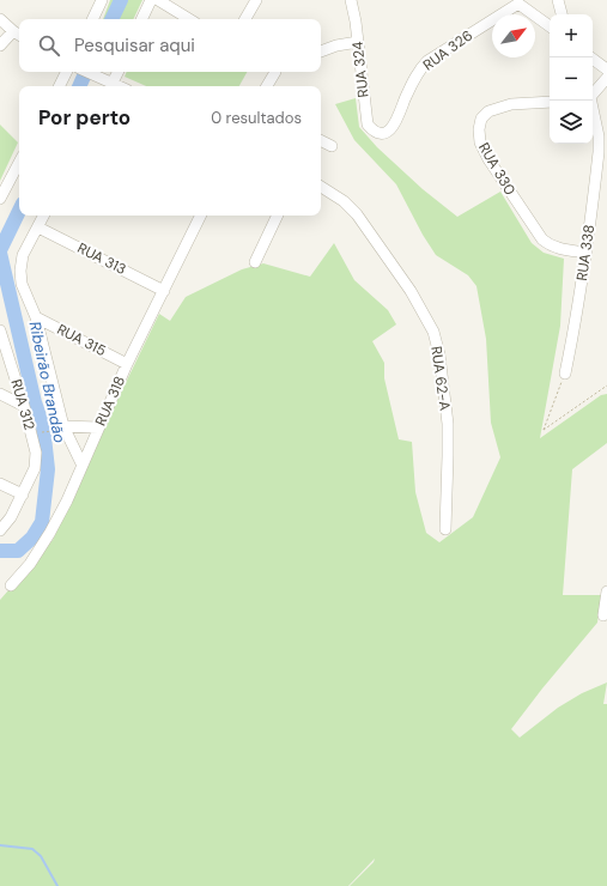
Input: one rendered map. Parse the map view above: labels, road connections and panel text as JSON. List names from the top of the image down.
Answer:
{
  "streets": {
    "street": [
      "RUA 326",
      "RUA 324",
      "RUA 330",
      "RUA 338",
      "RUA 313",
      "RUA 315",
      "RUA 62-A",
      "RUA 318",
      "RUA 312"
    ]
  },
  "crossings": [
    ["RUA 326", "RUA 324"],
    ["RUA 330", "RUA 338"],
    ["RUA 313", "RUA 318"],
    ["RUA 315", "RUA 318"]
  ],
  "water": ["Ribeirão Brandão"],
  "north": "top right",
  "page": {
    "map_buttons": ["+", "−"],
    "search": "Pesquisar aqui",
    "heading": ["Por perto", "0 resultados"]
  }
}
